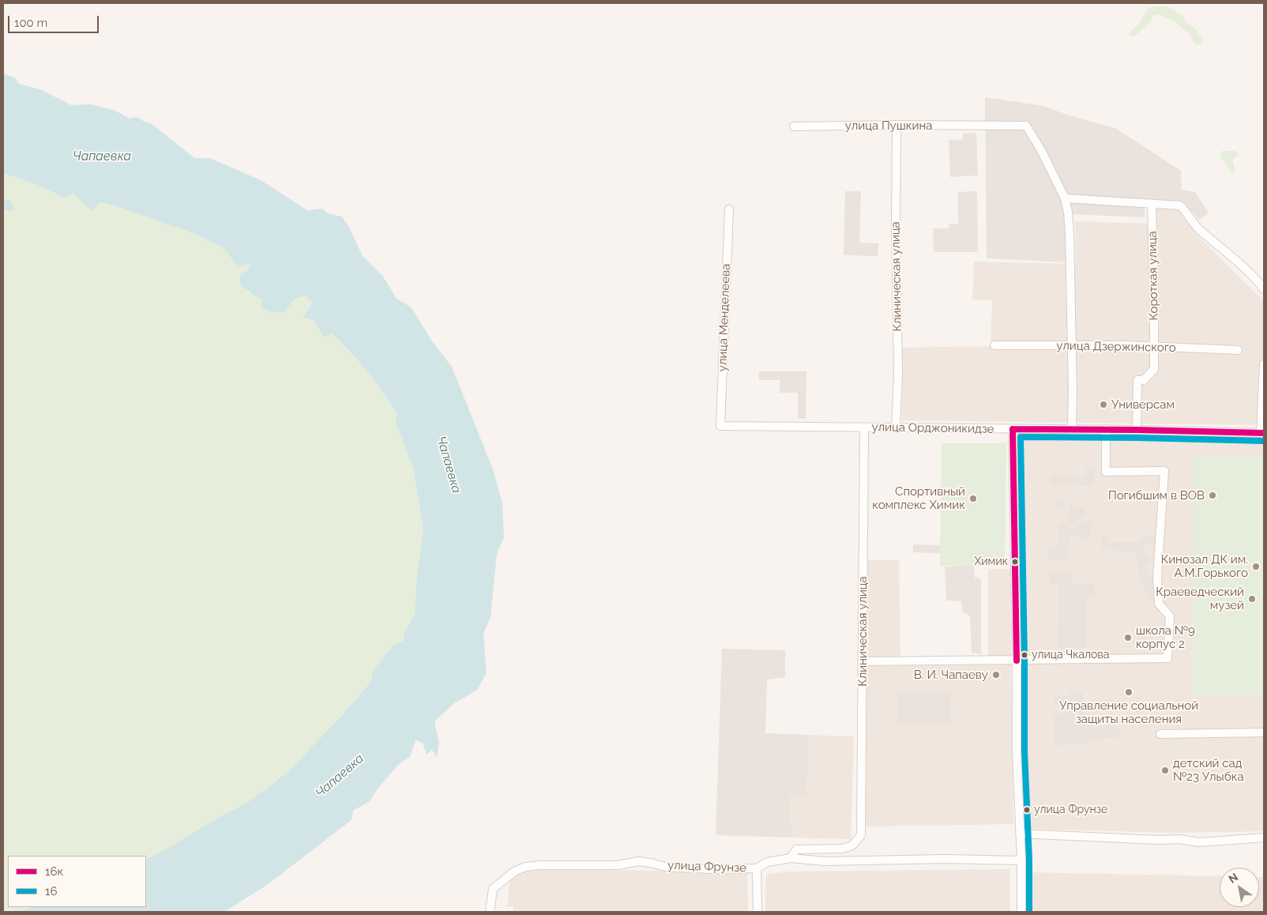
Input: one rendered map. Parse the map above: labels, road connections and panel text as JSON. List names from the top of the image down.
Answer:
{
  "streets": {
    "street": [
      "улица Пушкина",
      "Короткая улица",
      "Клиническая улица",
      "улица Менделеева",
      "улица Дзержинского",
      "улица Орджоникидзе",
      "улица Фрунзе"
    ]
  },
  "crossings": [
    ["улица Пушкина", "Клиническая улица"],
    ["Короткая улица", "улица Дзержинского"],
    ["Короткая улица", "улица Орджоникидзе"],
    ["Клиническая улица", "улица Орджоникидзе"],
    ["Клиническая улица", "улица Фрунзе"],
    ["улица Менделеева", "улица Орджоникидзе"]
  ],
  "water": ["Чапаевка"],
  "places": [
    "Универсам",
    "Погибшим в ВОВ",
    "Спортивный комплекс Химик",
    "Химик",
    "Кинозал ДК им. А.М.Горького",
    "Краеведческий музей",
    "школа №9 корпус 2",
    "улица Чкалова",
    "В. И. Чапаеву",
    "Управление социальной защиты населения",
    "детский сад №23 Улыбка",
    "улица Фрунзе"
  ],
  "lines": ["transit line 16к", "transit line 16"],
  "legend": ["16к", "16"],
  "scale_bar": "100 m",
  "north": "top left"
}
